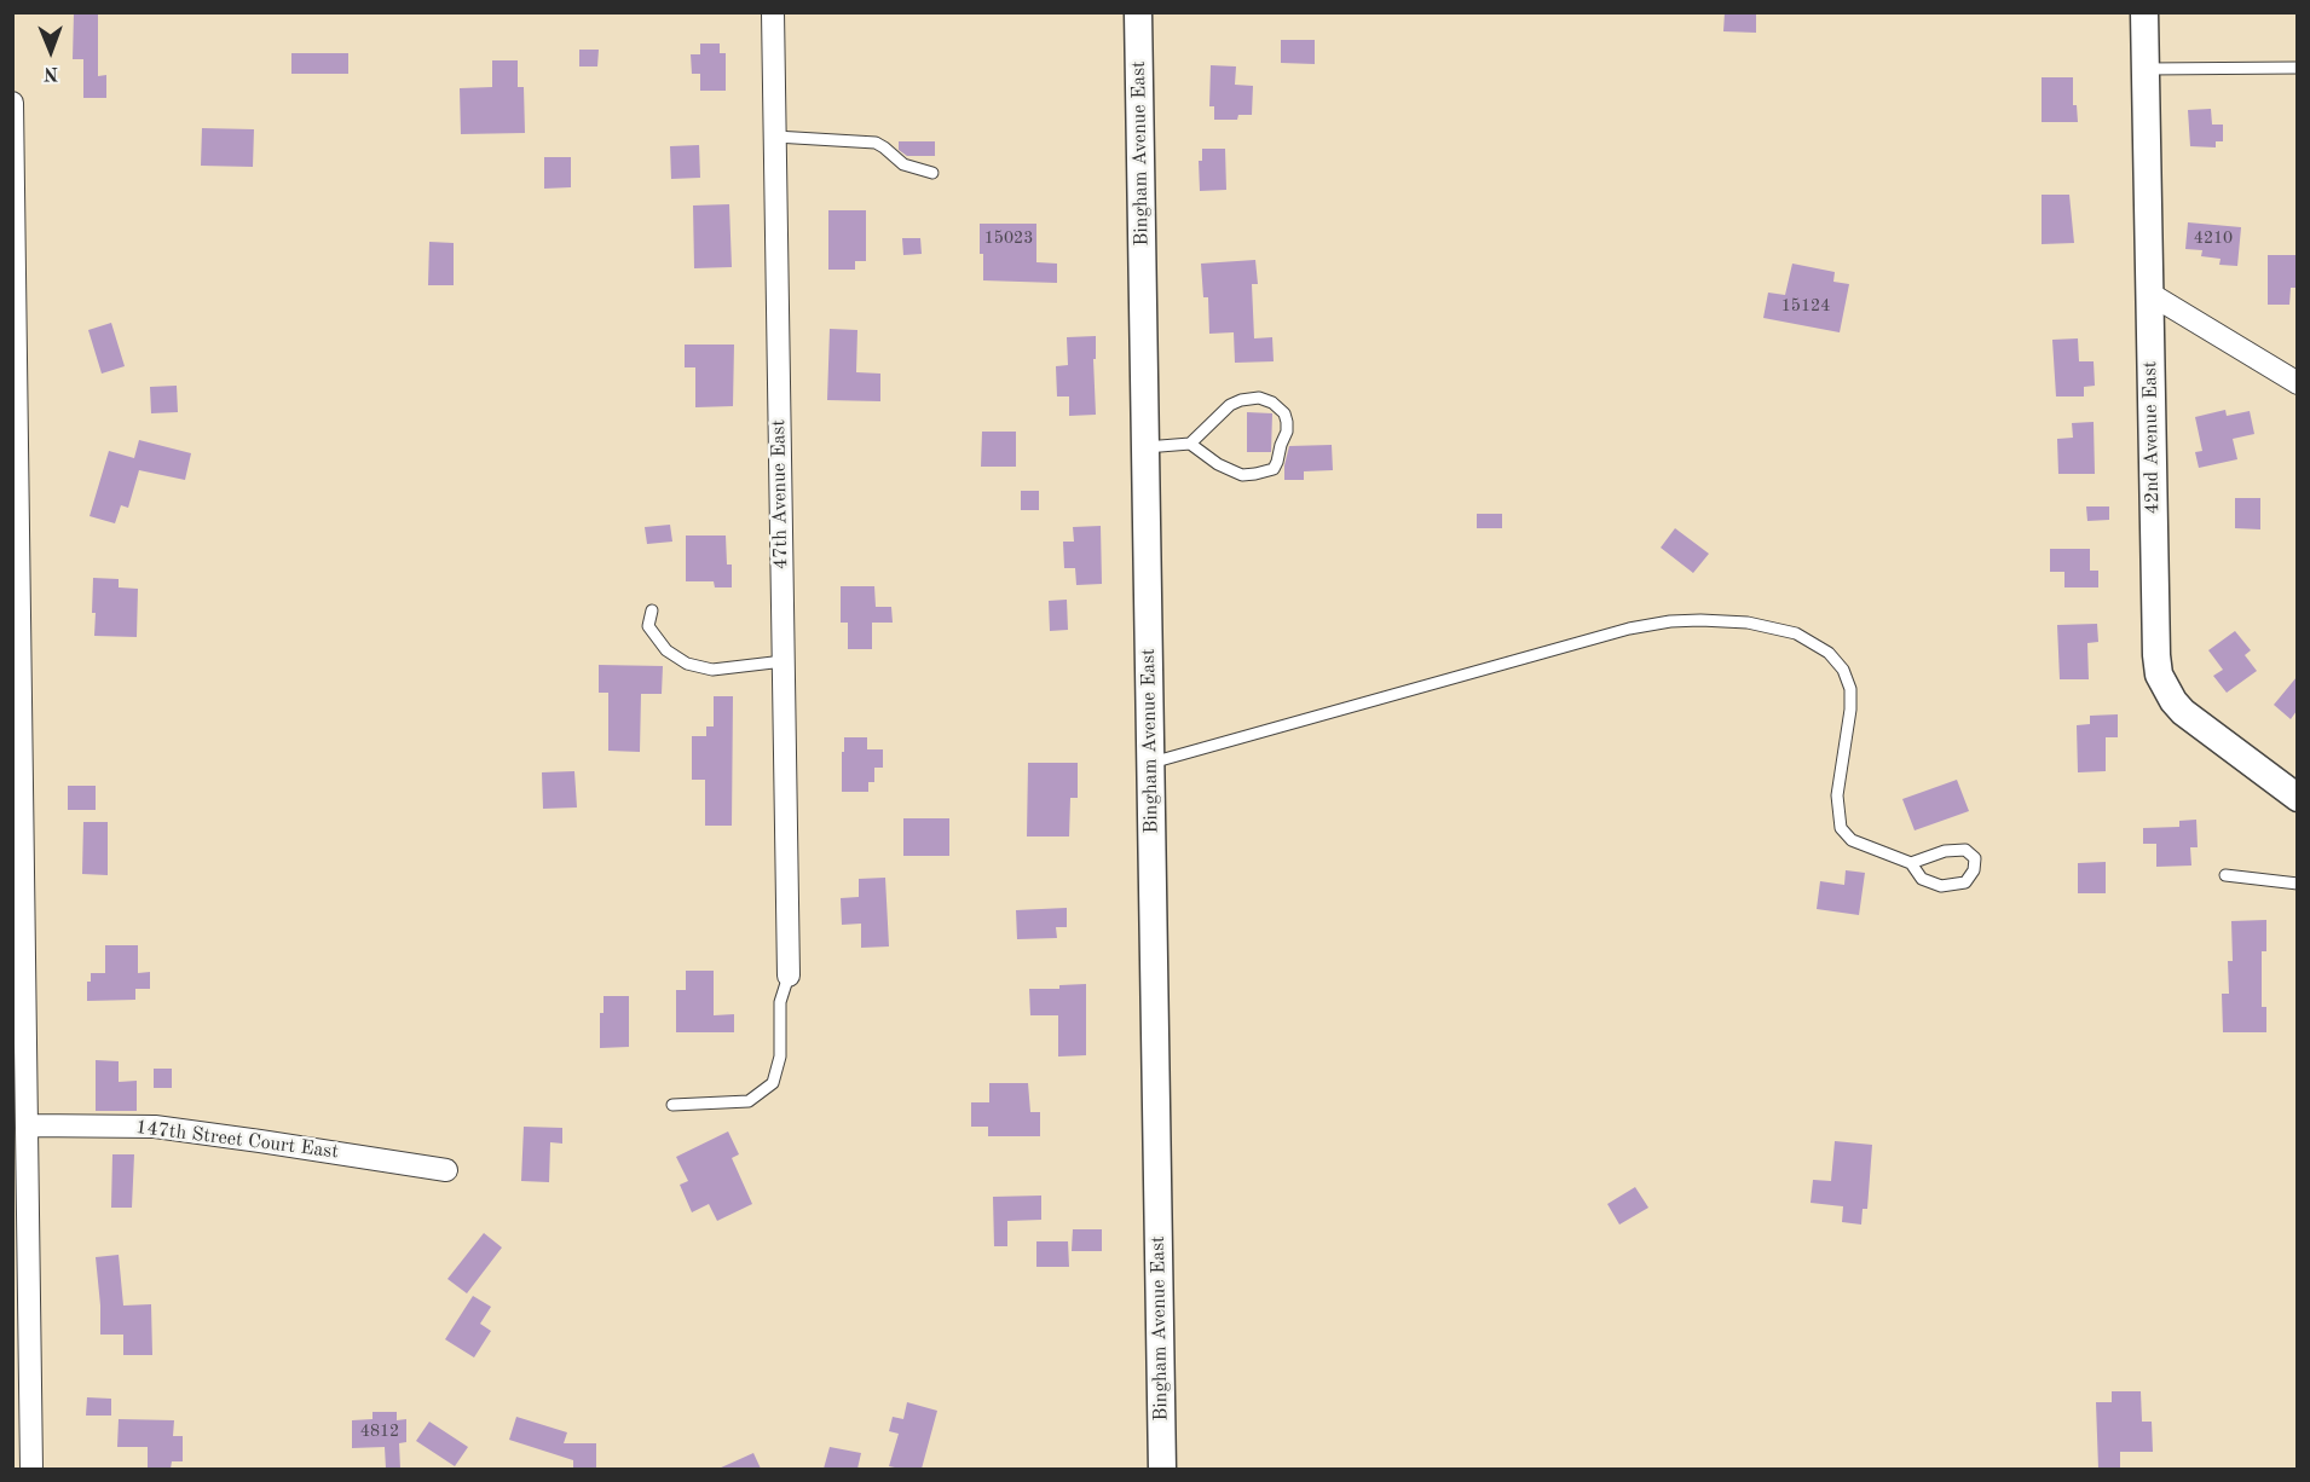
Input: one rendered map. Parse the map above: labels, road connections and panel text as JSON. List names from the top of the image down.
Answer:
{
  "streets": {
    "street": [
      "Bingham Avenue East",
      "42nd Avenue East",
      "47th Avenue East",
      "147th Street Court East"
    ]
  },
  "house_numbers": [
    "15023",
    "4210",
    "15124",
    "4812"
  ],
  "north": "bottom"
}
